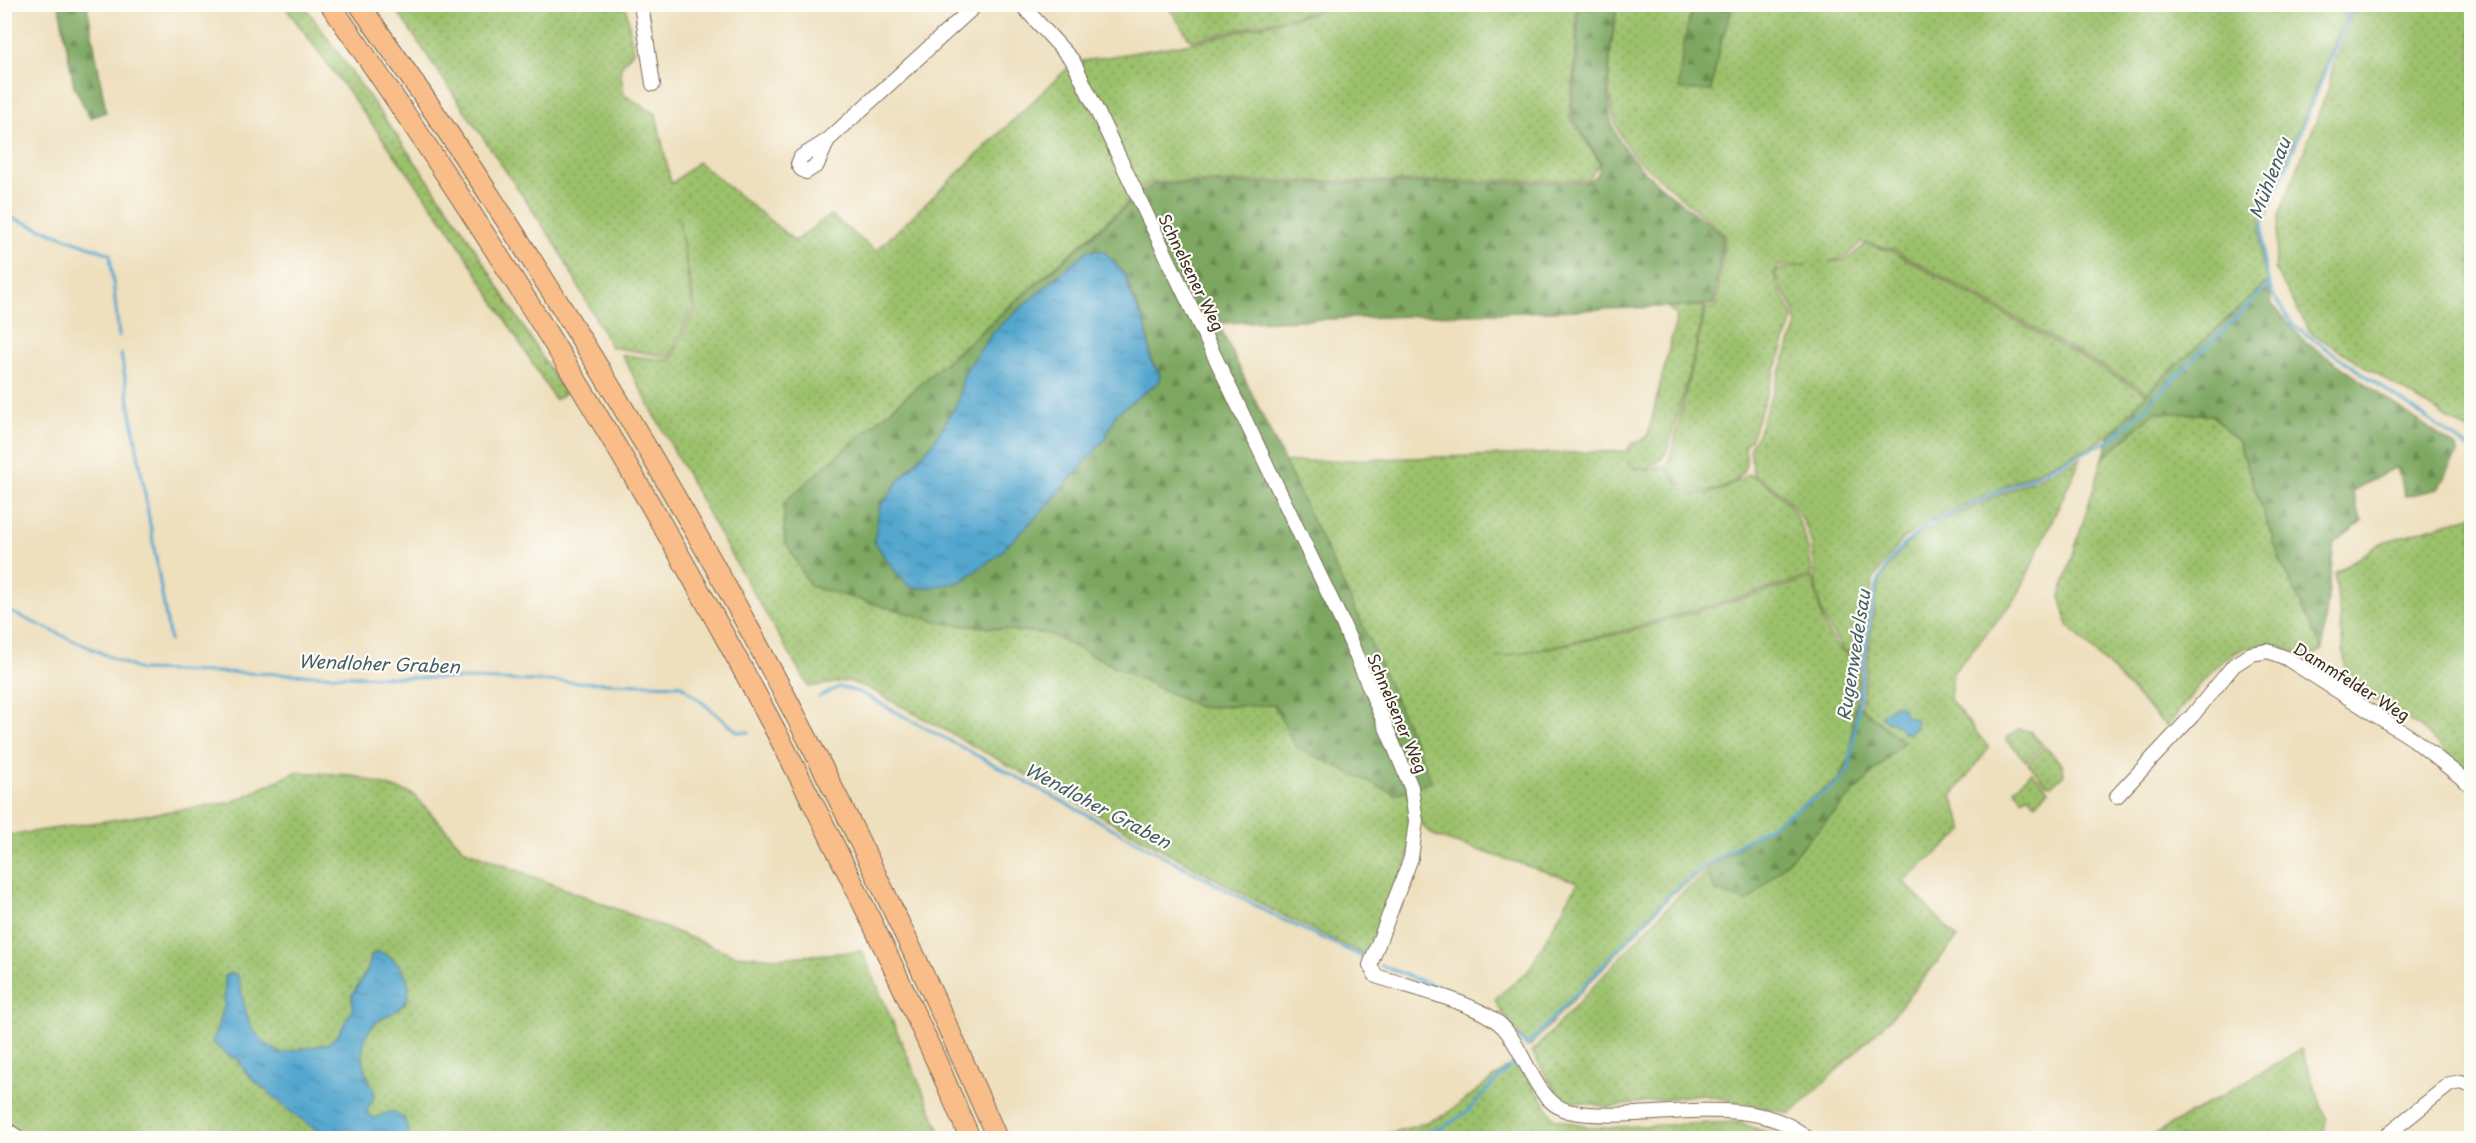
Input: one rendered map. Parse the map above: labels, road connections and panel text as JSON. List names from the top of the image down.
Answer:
{
  "streets": {
    "street": ["Schnelsener Weg", "Dammfelder Weg"]
  },
  "water": ["Mühlenau", "Rugenwedelsau", "Wendloher Graben"]
}
